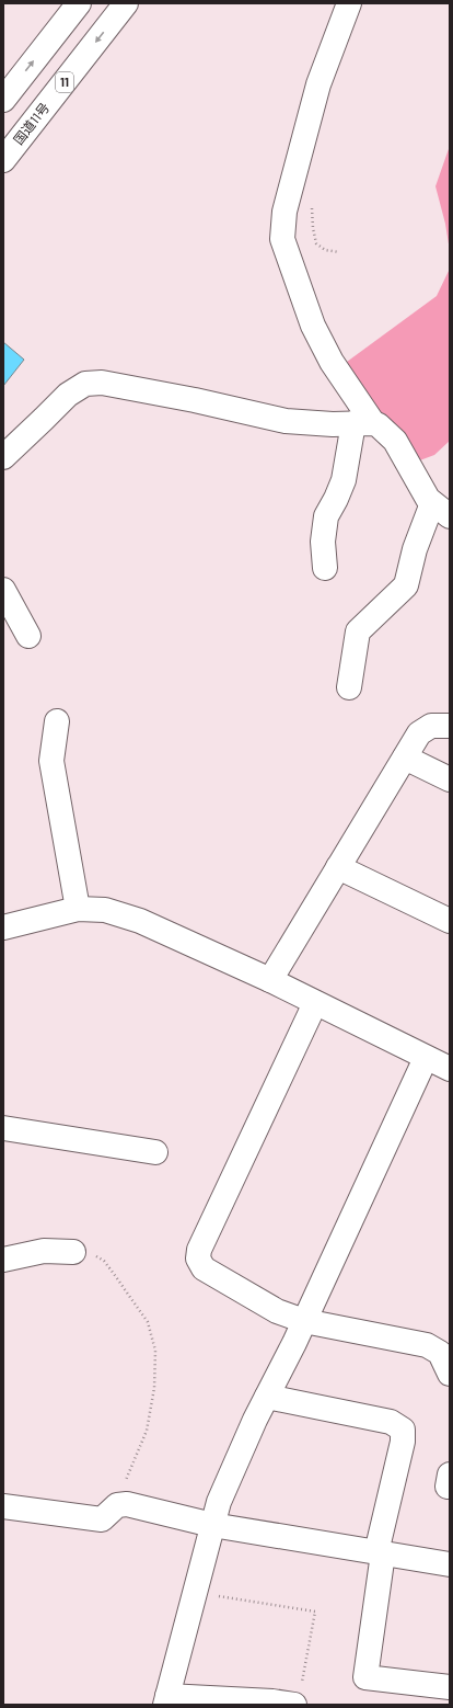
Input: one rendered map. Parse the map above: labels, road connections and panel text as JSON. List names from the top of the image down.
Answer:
{
  "streets": {
    "main road": ["11", "国道11号"]
  }
}
